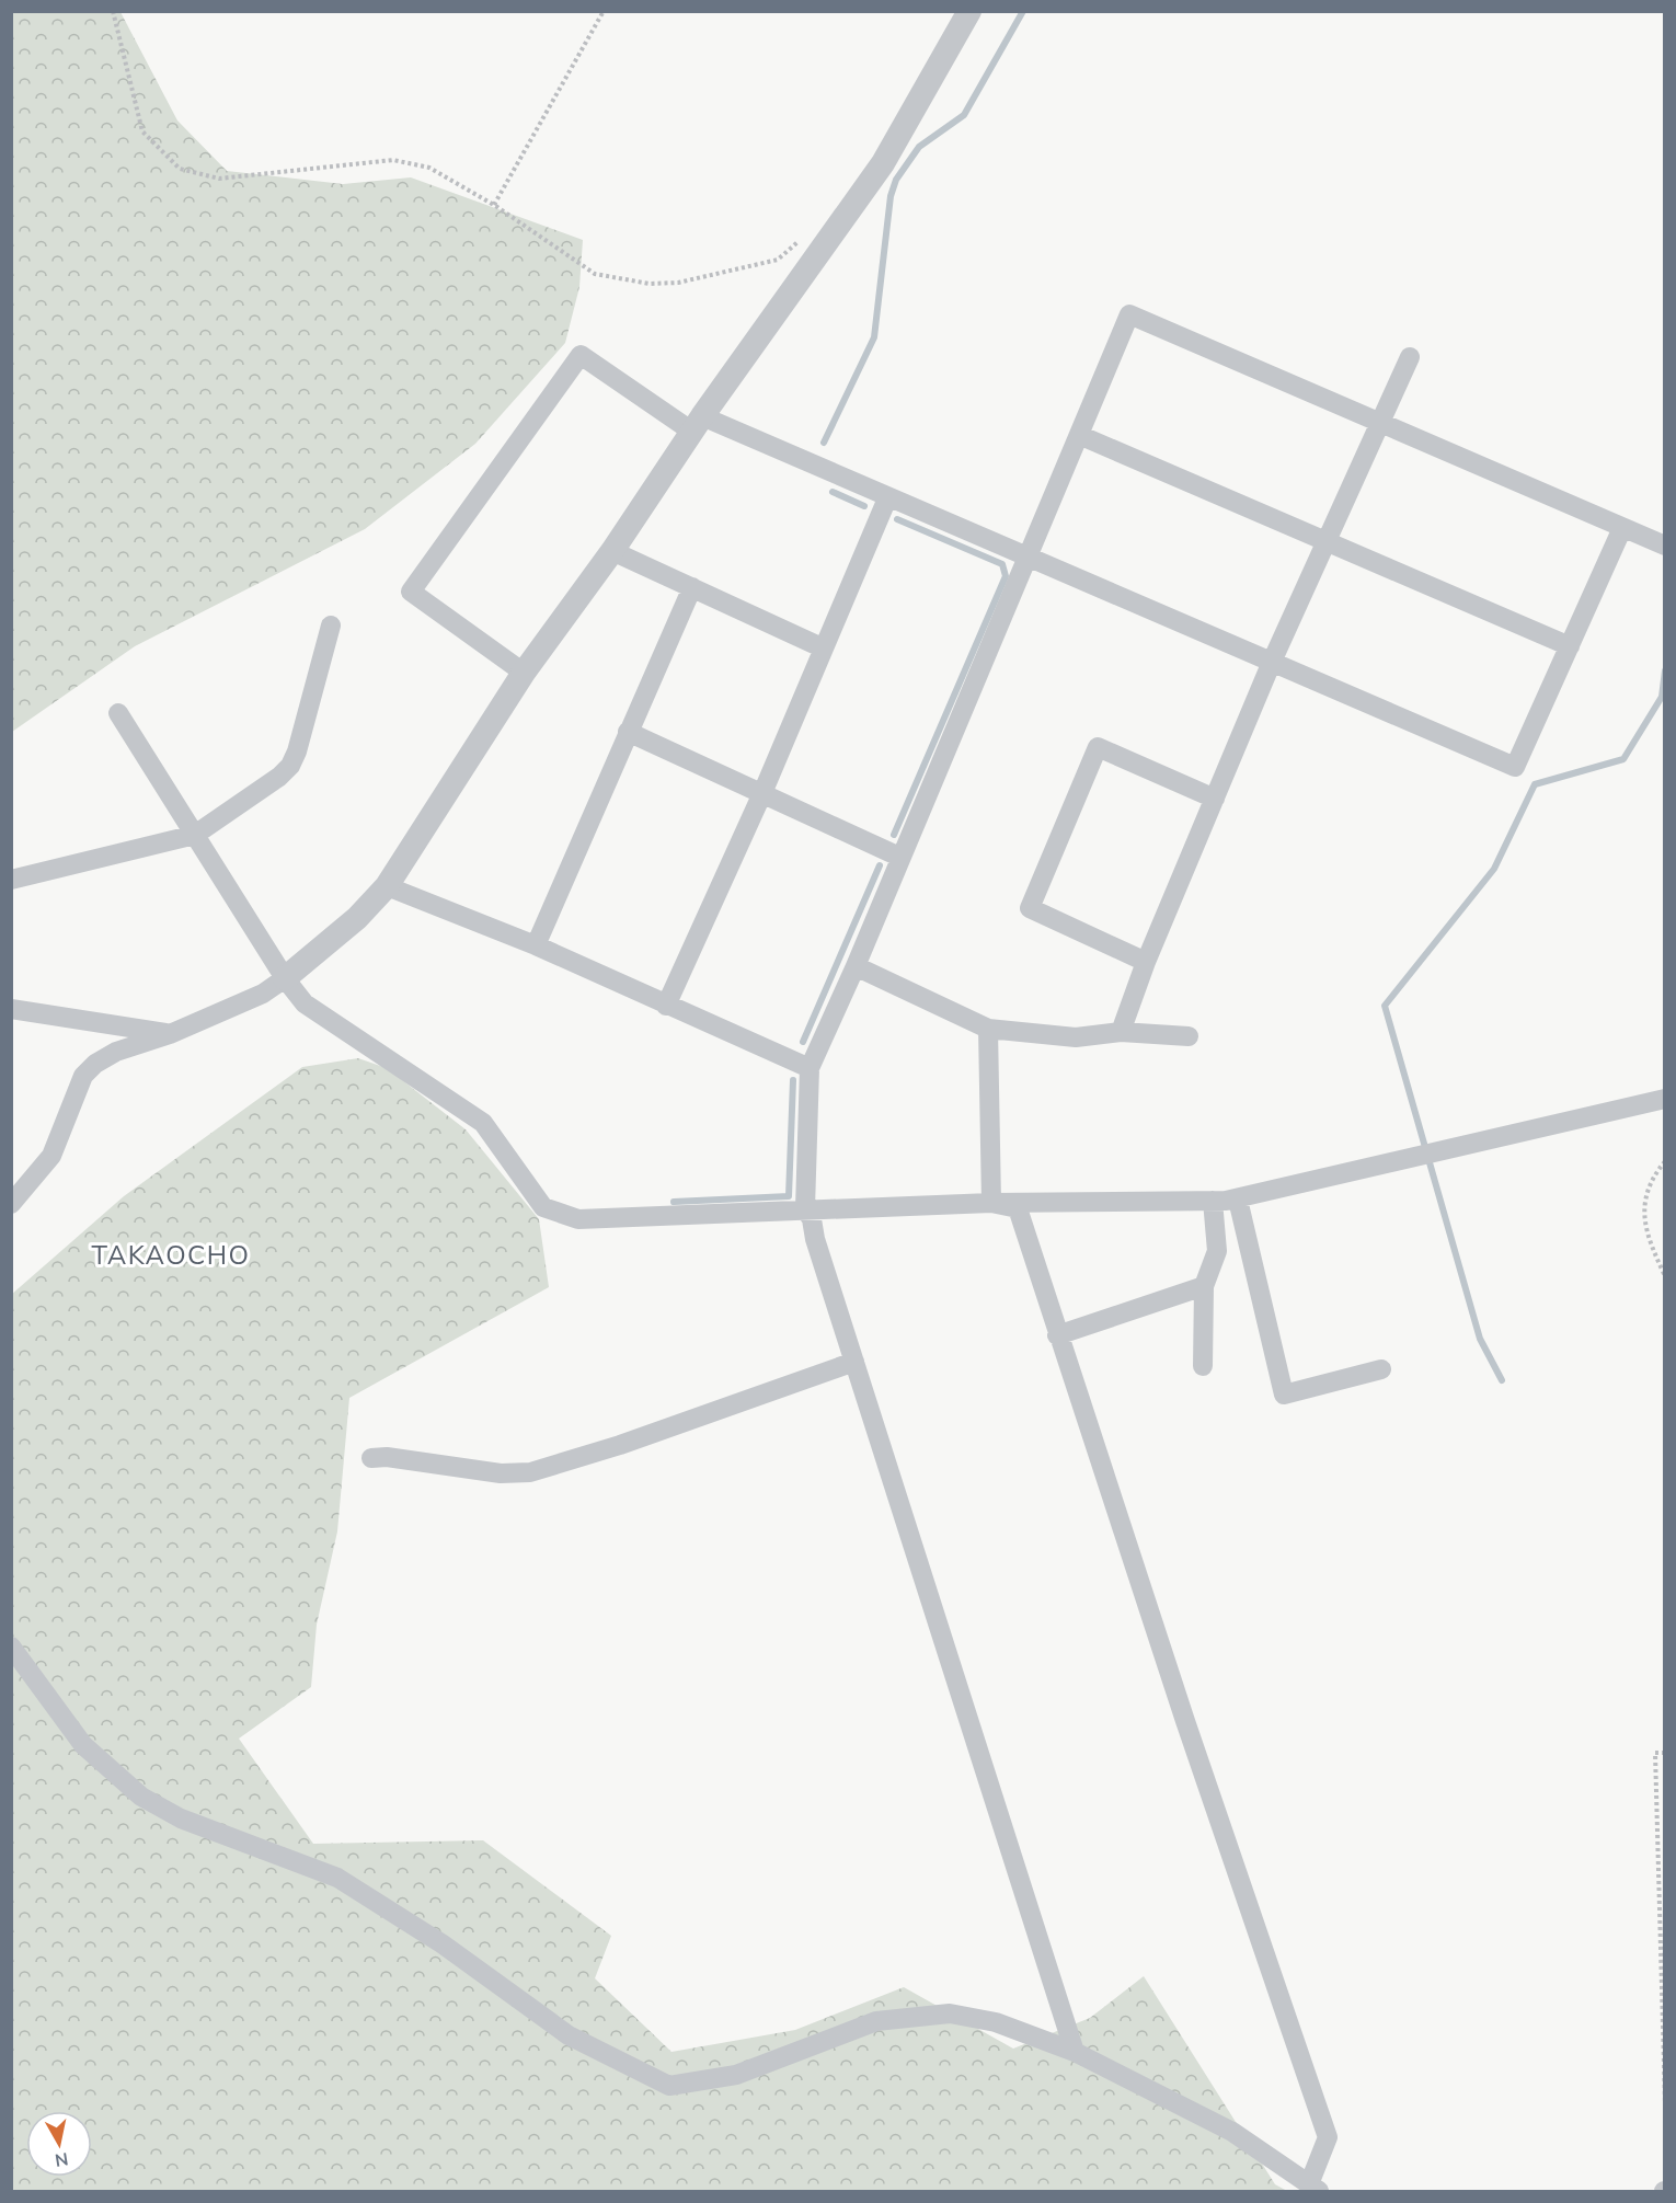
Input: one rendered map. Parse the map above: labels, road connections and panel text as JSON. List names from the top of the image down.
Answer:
{
  "districts": ["TAKAOCHO"],
  "north": "bottom"
}
